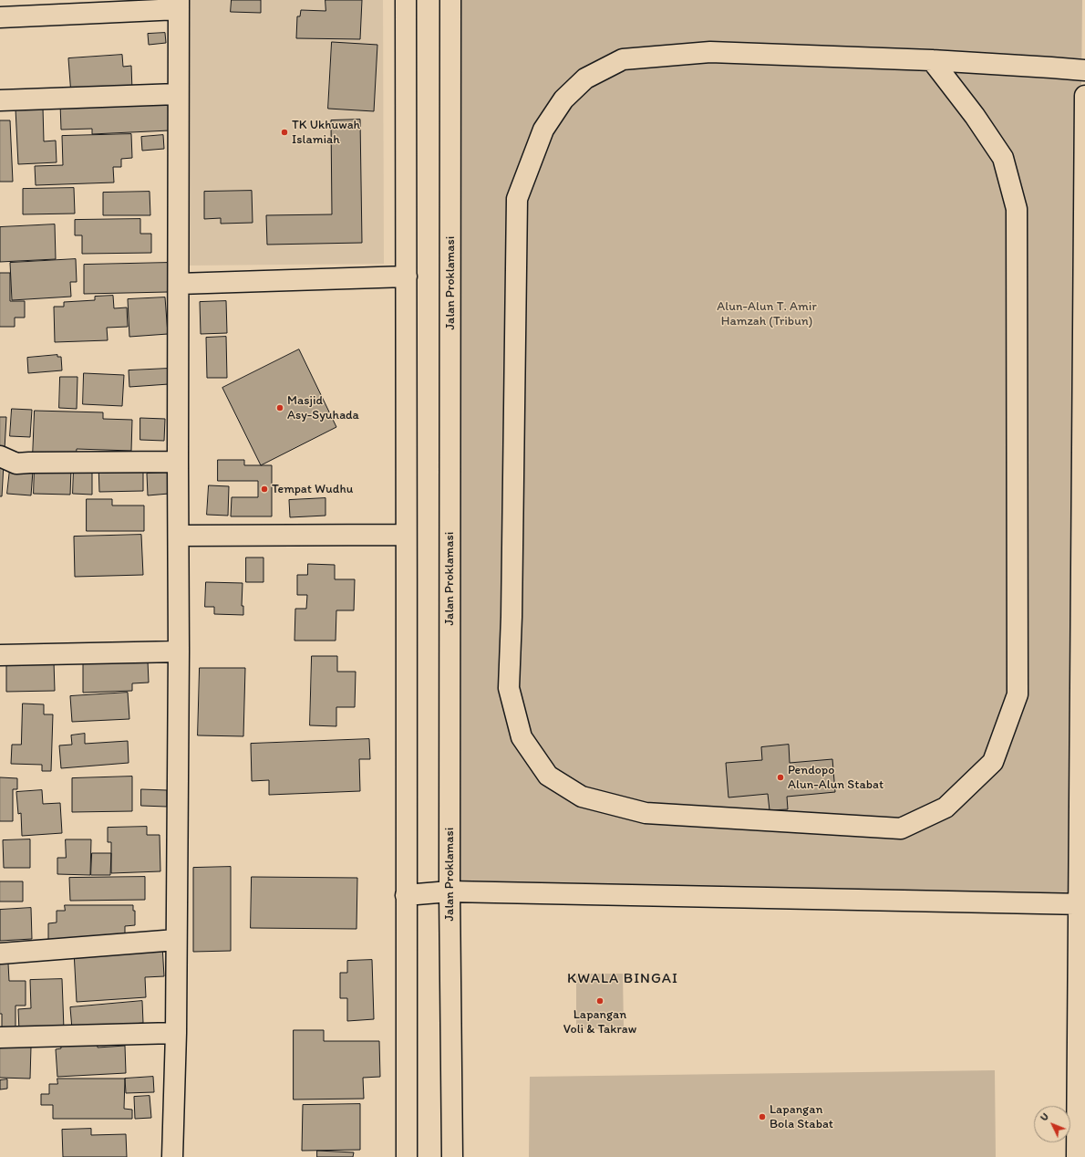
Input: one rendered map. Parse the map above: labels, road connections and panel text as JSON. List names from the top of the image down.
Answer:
{
  "streets": {
    "street": ["Jalan Proklamasi"]
  },
  "districts": ["KWALA BINGAI"],
  "parks": ["Alun-Alun T. Amir Hamzah (Tribun)"],
  "places": [
    "TK Ukhuwah Islamiah",
    "Masjid Asy-Syuhada",
    "Tempat Wudhu",
    "Pendopo Alun-Alun Stabat",
    "Lapangan Voli & Takraw",
    "Lapangan Bola Stabat"
  ],
  "north": "top left"
}
